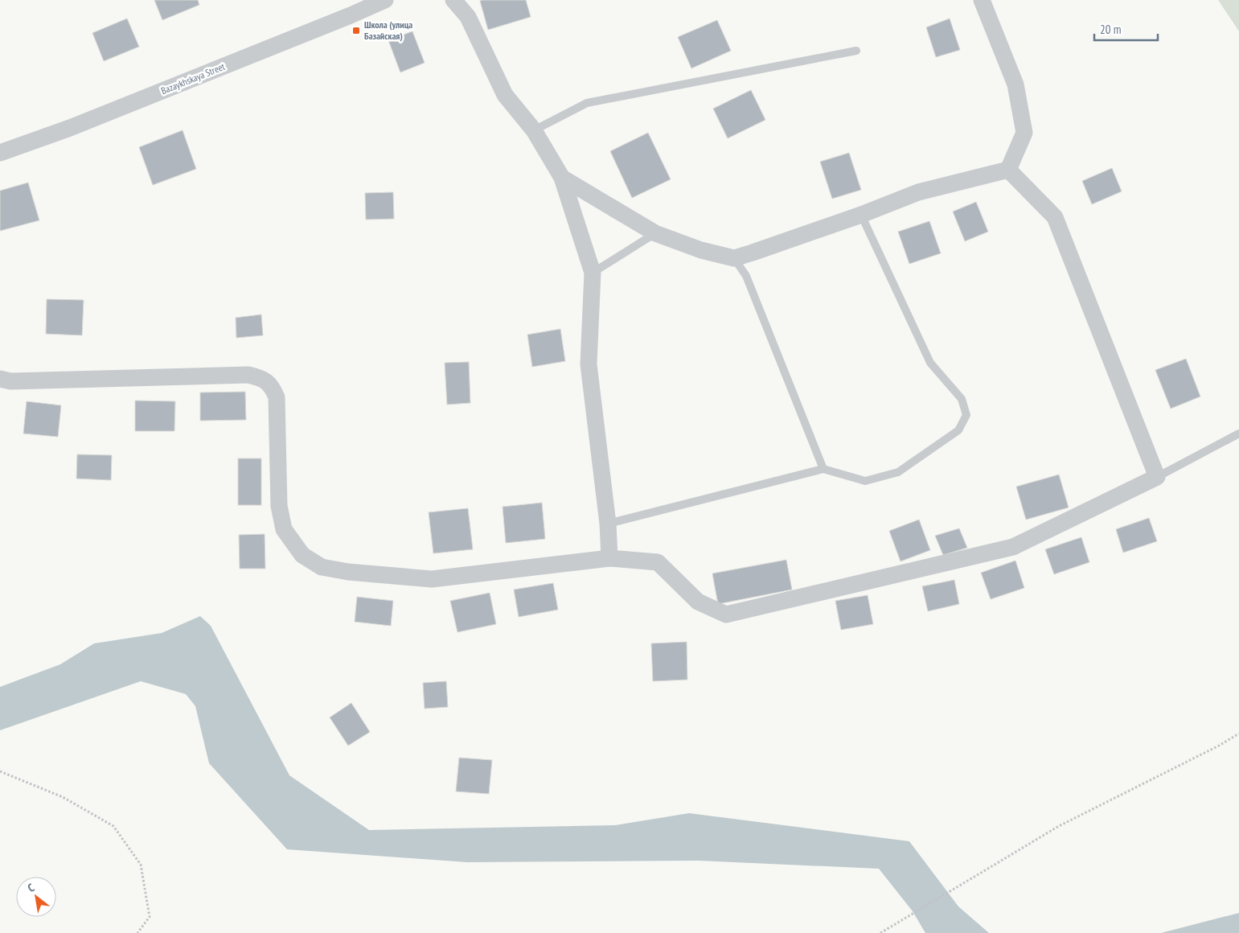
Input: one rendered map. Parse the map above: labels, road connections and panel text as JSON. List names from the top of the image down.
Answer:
{
  "streets": {
    "street": ["Bazaykhskaya Street"]
  },
  "places": {
    "transit": ["Школа (улица Базайская)"]
  },
  "scale_bar": "20 m",
  "north": "top left"
}
